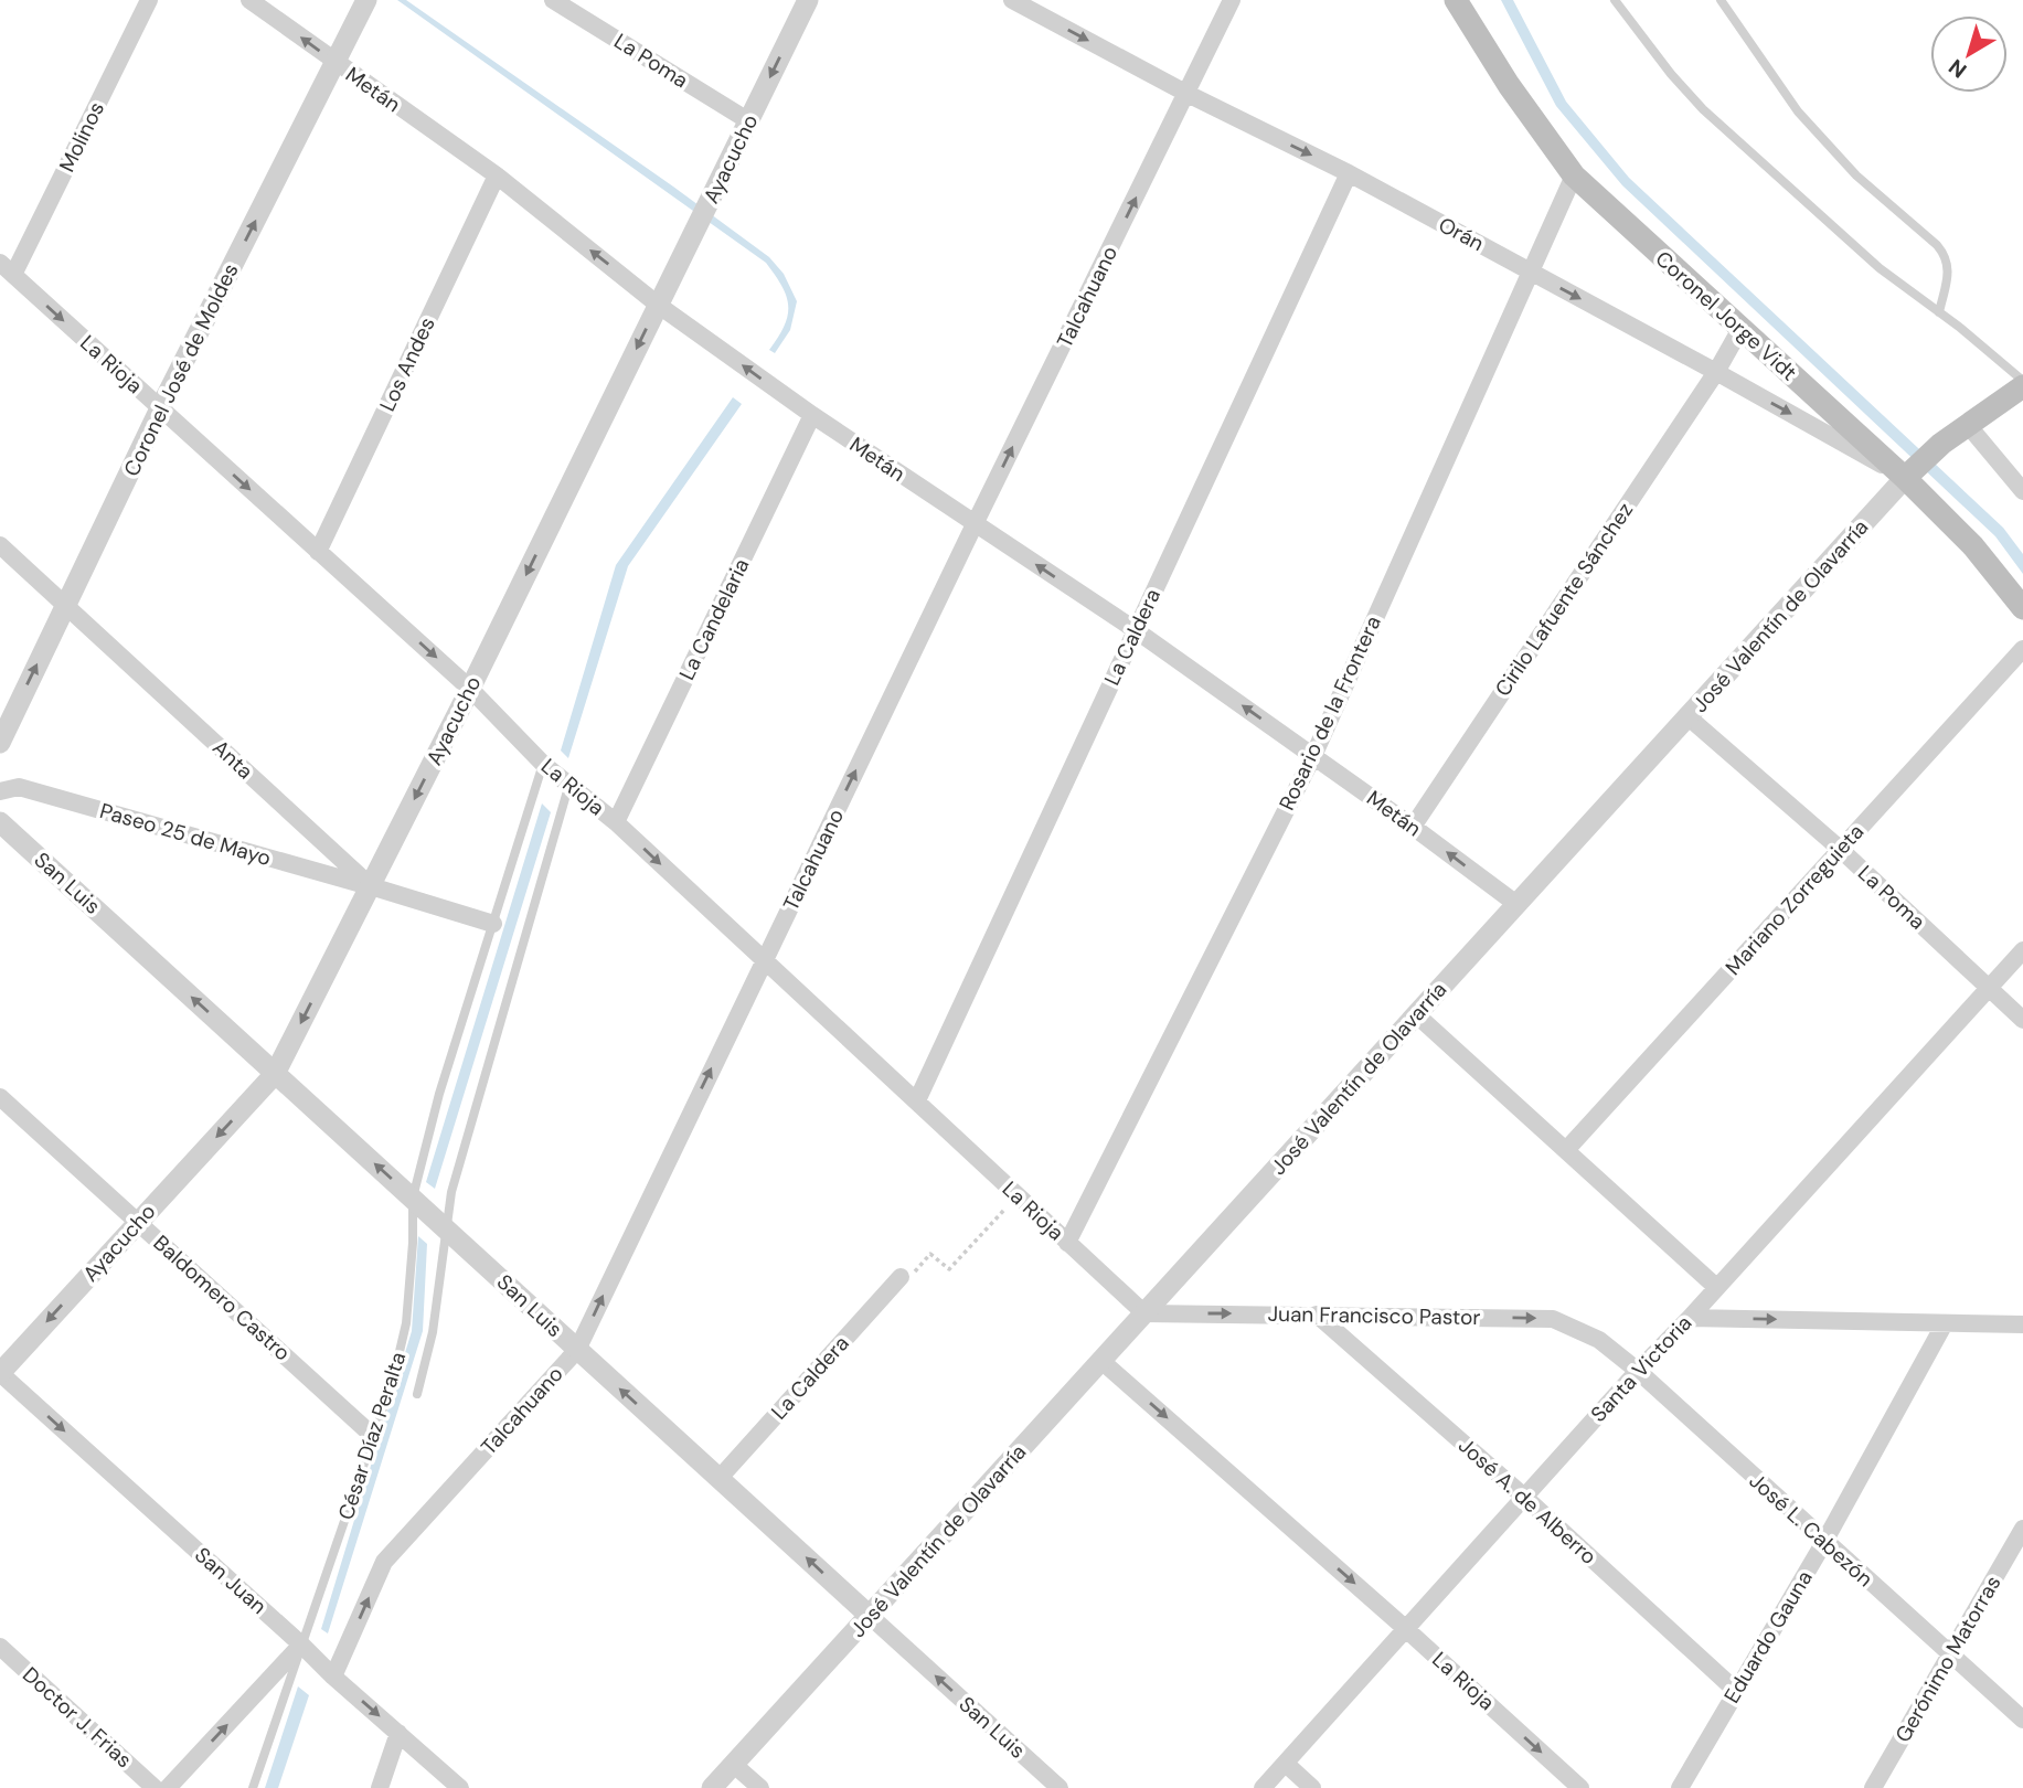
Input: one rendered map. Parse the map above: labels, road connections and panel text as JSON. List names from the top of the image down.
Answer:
{
  "streets": {
    "main road": ["Coronel Jorge Vidt", "José Valentín de Olavarría"],
    "street": [
      "La Poma",
      "Metán",
      "Molinos",
      "Ayacucho",
      "Orán",
      "Talcahuano",
      "La Rioja",
      "Los Andes",
      "Coronel José de Moldes",
      "Cirilo Lafuente Sánchez",
      "La Candelaria",
      "La Caldera",
      "Rosario de la Frontera",
      "Anta",
      "Paseo 25 de Mayo",
      "San Luis",
      "Mariano Zorreguieta",
      "Baldomero Castro",
      "Juan Francisco Pastor",
      "Santa Victoria",
      "José A. de Alberro",
      "José L. Cabezón",
      "San Juan",
      "Eduardo Gauna",
      "Gerónimo Matorras",
      "Doctor J. Frias"
    ],
    "lane": ["César Díaz Peralta"]
  },
  "crossings": [
    ["La Poma", "Ayacucho"],
    ["La Poma", "José Valentín de Olavarría"],
    ["La Poma", "Mariano Zorreguieta"],
    ["La Poma", "Santa Victoria"],
    ["Metán", "Ayacucho"],
    ["Metán", "Talcahuano"],
    ["Metán", "Los Andes"],
    ["Metán", "Coronel José de Moldes"],
    ["Metán", "Cirilo Lafuente Sánchez"],
    ["Metán", "José Valentín de Olavarría"],
    ["Metán", "La Candelaria"],
    ["Metán", "La Caldera"],
    ["Metán", "Rosario de la Frontera"],
    ["Molinos", "La Rioja"],
    ["Ayacucho", "La Rioja"],
    ["Ayacucho", "Anta"],
    ["Ayacucho", "Paseo 25 de Mayo"],
    ["Ayacucho", "San Luis"],
    ["Ayacucho", "Baldomero Castro"],
    ["Ayacucho", "San Juan"],
    ["Orán", "Talcahuano"],
    ["Orán", "Coronel Jorge Vidt"],
    ["Orán", "Cirilo Lafuente Sánchez"],
    ["Orán", "José Valentín de Olavarría"],
    ["Orán", "La Caldera"],
    ["Orán", "Rosario de la Frontera"],
    ["Talcahuano", "La Rioja"],
    ["Talcahuano", "San Luis"],
    ["Talcahuano", "San Juan"],
    ["Coronel Jorge Vidt", "Cirilo Lafuente Sánchez"],
    ["Coronel Jorge Vidt", "José Valentín de Olavarría"],
    ["Coronel Jorge Vidt", "Rosario de la Frontera"],
    ["La Rioja", "Los Andes"],
    ["La Rioja", "Coronel José de Moldes"],
    ["La Rioja", "José Valentín de Olavarría"],
    ["La Rioja", "La Candelaria"],
    ["La Rioja", "La Caldera"],
    ["La Rioja", "Rosario de la Frontera"],
    ["La Rioja", "Juan Francisco Pastor"],
    ["La Rioja", "Santa Victoria"],
    ["La Rioja", "César Díaz Peralta"],
    ["Coronel José de Moldes", "Anta"],
    ["José Valentín de Olavarría", "San Luis"],
    ["José Valentín de Olavarría", "Juan Francisco Pastor"],
    ["La Caldera", "San Luis"],
    ["Anta", "Paseo 25 de Mayo"],
    ["Anta", "César Díaz Peralta"],
    ["San Luis", "César Díaz Peralta"],
    ["Baldomero Castro", "César Díaz Peralta"],
    ["Juan Francisco Pastor", "José A. de Alberro"],
    ["Juan Francisco Pastor", "José L. Cabezón"],
    ["Santa Victoria", "José A. de Alberro"],
    ["Santa Victoria", "José L. Cabezón"],
    ["César Díaz Peralta", "San Juan"],
    ["José A. de Alberro", "Eduardo Gauna"],
    ["José L. Cabezón", "Eduardo Gauna"],
    ["José L. Cabezón", "Gerónimo Matorras"]
  ],
  "one_way": [
    "Metán",
    "Ayacucho",
    "Orán",
    "Talcahuano",
    "La Rioja",
    "Coronel José de Moldes",
    "San Luis",
    "Juan Francisco Pastor",
    "San Juan"
  ],
  "north": "bottom left"
}
